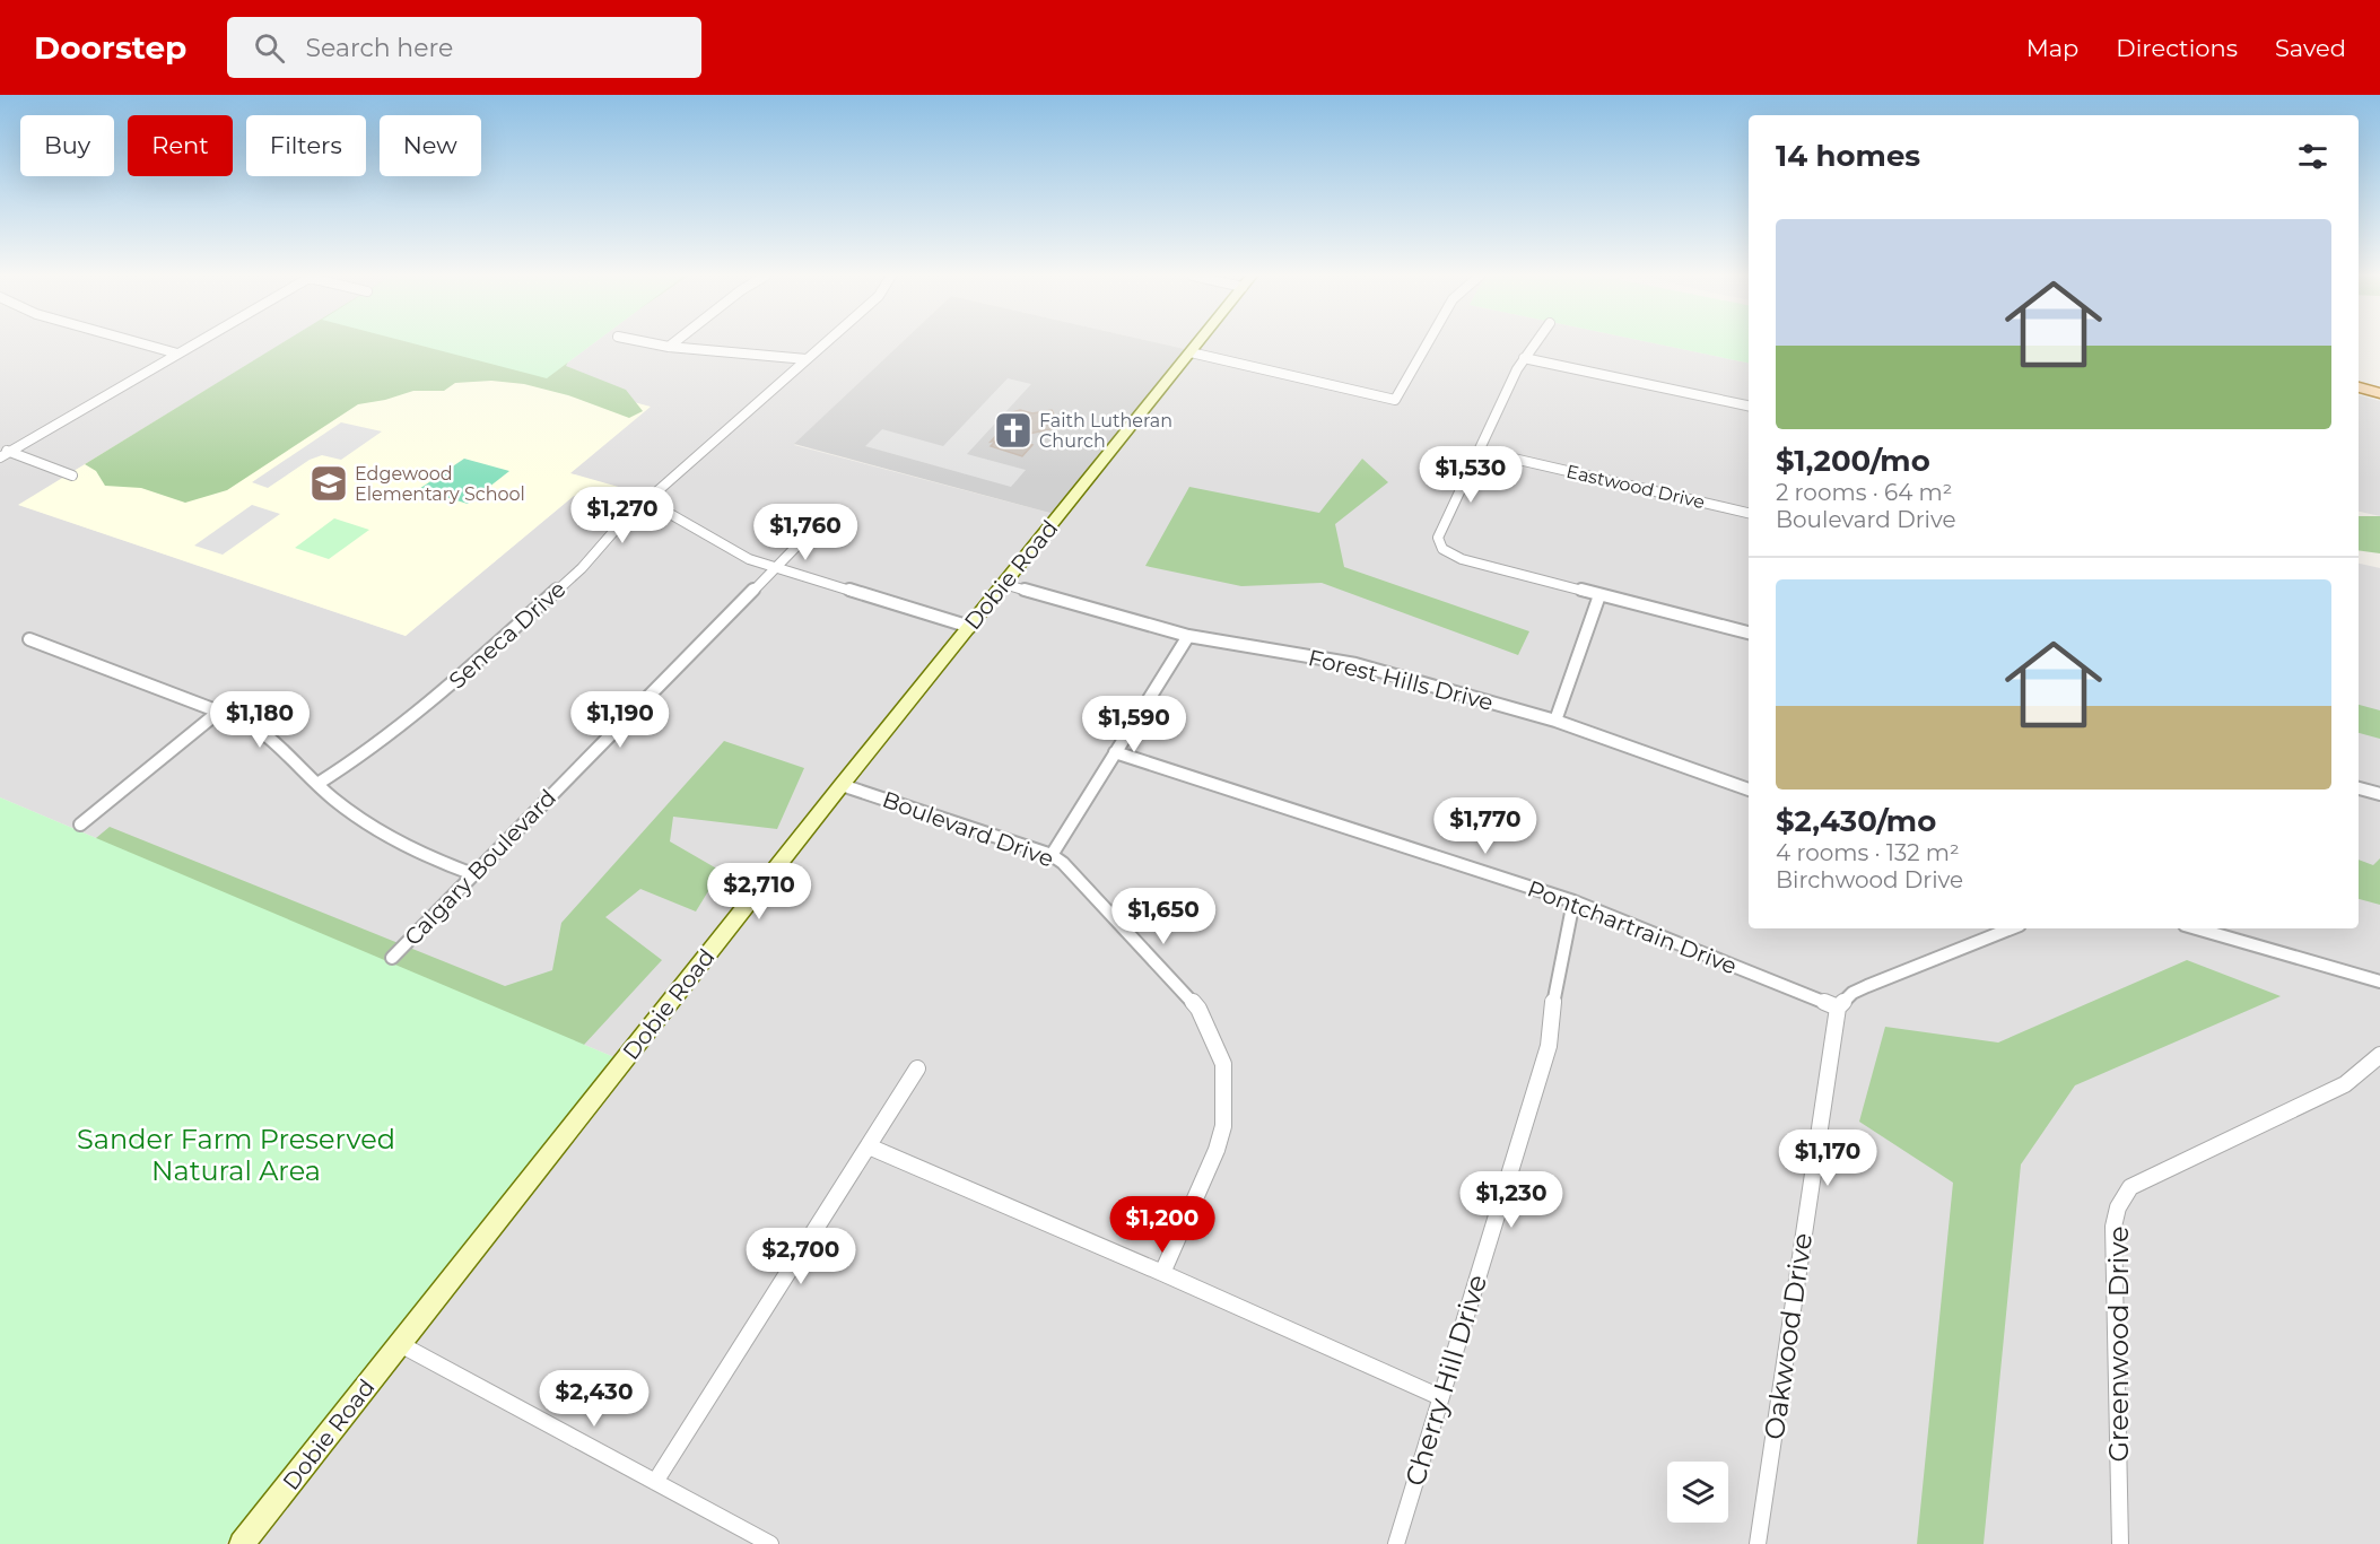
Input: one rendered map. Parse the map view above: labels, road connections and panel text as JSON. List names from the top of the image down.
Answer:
{
  "streets": {
    "street": [
      "Eastwood Drive",
      "Dobie Road",
      "Seneca Drive",
      "Forest Hills Drive",
      "Boulevard Drive",
      "Calgary Boulevard",
      "Pontchartrain Drive",
      "Oakwood Drive",
      "Greenwood Drive",
      "Cherry Hill Drive"
    ]
  },
  "crossings": [
    ["Dobie Road", "Forest Hills Drive"],
    ["Dobie Road", "Boulevard Drive"],
    ["Pontchartrain Drive", "Oakwood Drive"],
    ["Pontchartrain Drive", "Cherry Hill Drive"]
  ],
  "parks": ["Sander Farm Preserved Natural Area"],
  "places": {
    "church": ["Faith Lutheran Church"],
    "school or university": ["Edgewood Elementary School"]
  },
  "page": {
    "header": "Doorstep",
    "search": "Search here",
    "nav": ["Map", "Directions", "Saved"],
    "chip": [
      "Buy",
      "Rent",
      "Filters",
      "New"
    ],
    "heading": "14 homes",
    "list": [
      {
        "name": "$1,200/mo",
        "note": "2 rooms · 64 m² · Boulevard Drive"
      },
      {
        "name": "$2,430/mo",
        "note": "4 rooms · 132 m² · Birchwood Drive"
      }
    ],
    "price": [
      "$1,530",
      "$1,270",
      "$1,760",
      "$1,180",
      "$1,190",
      "$1,590",
      "$1,770",
      "$2,710",
      "$1,650",
      "$1,170",
      "$1,230",
      "$1,200",
      "$2,700",
      "$2,430"
    ]
  }
}
